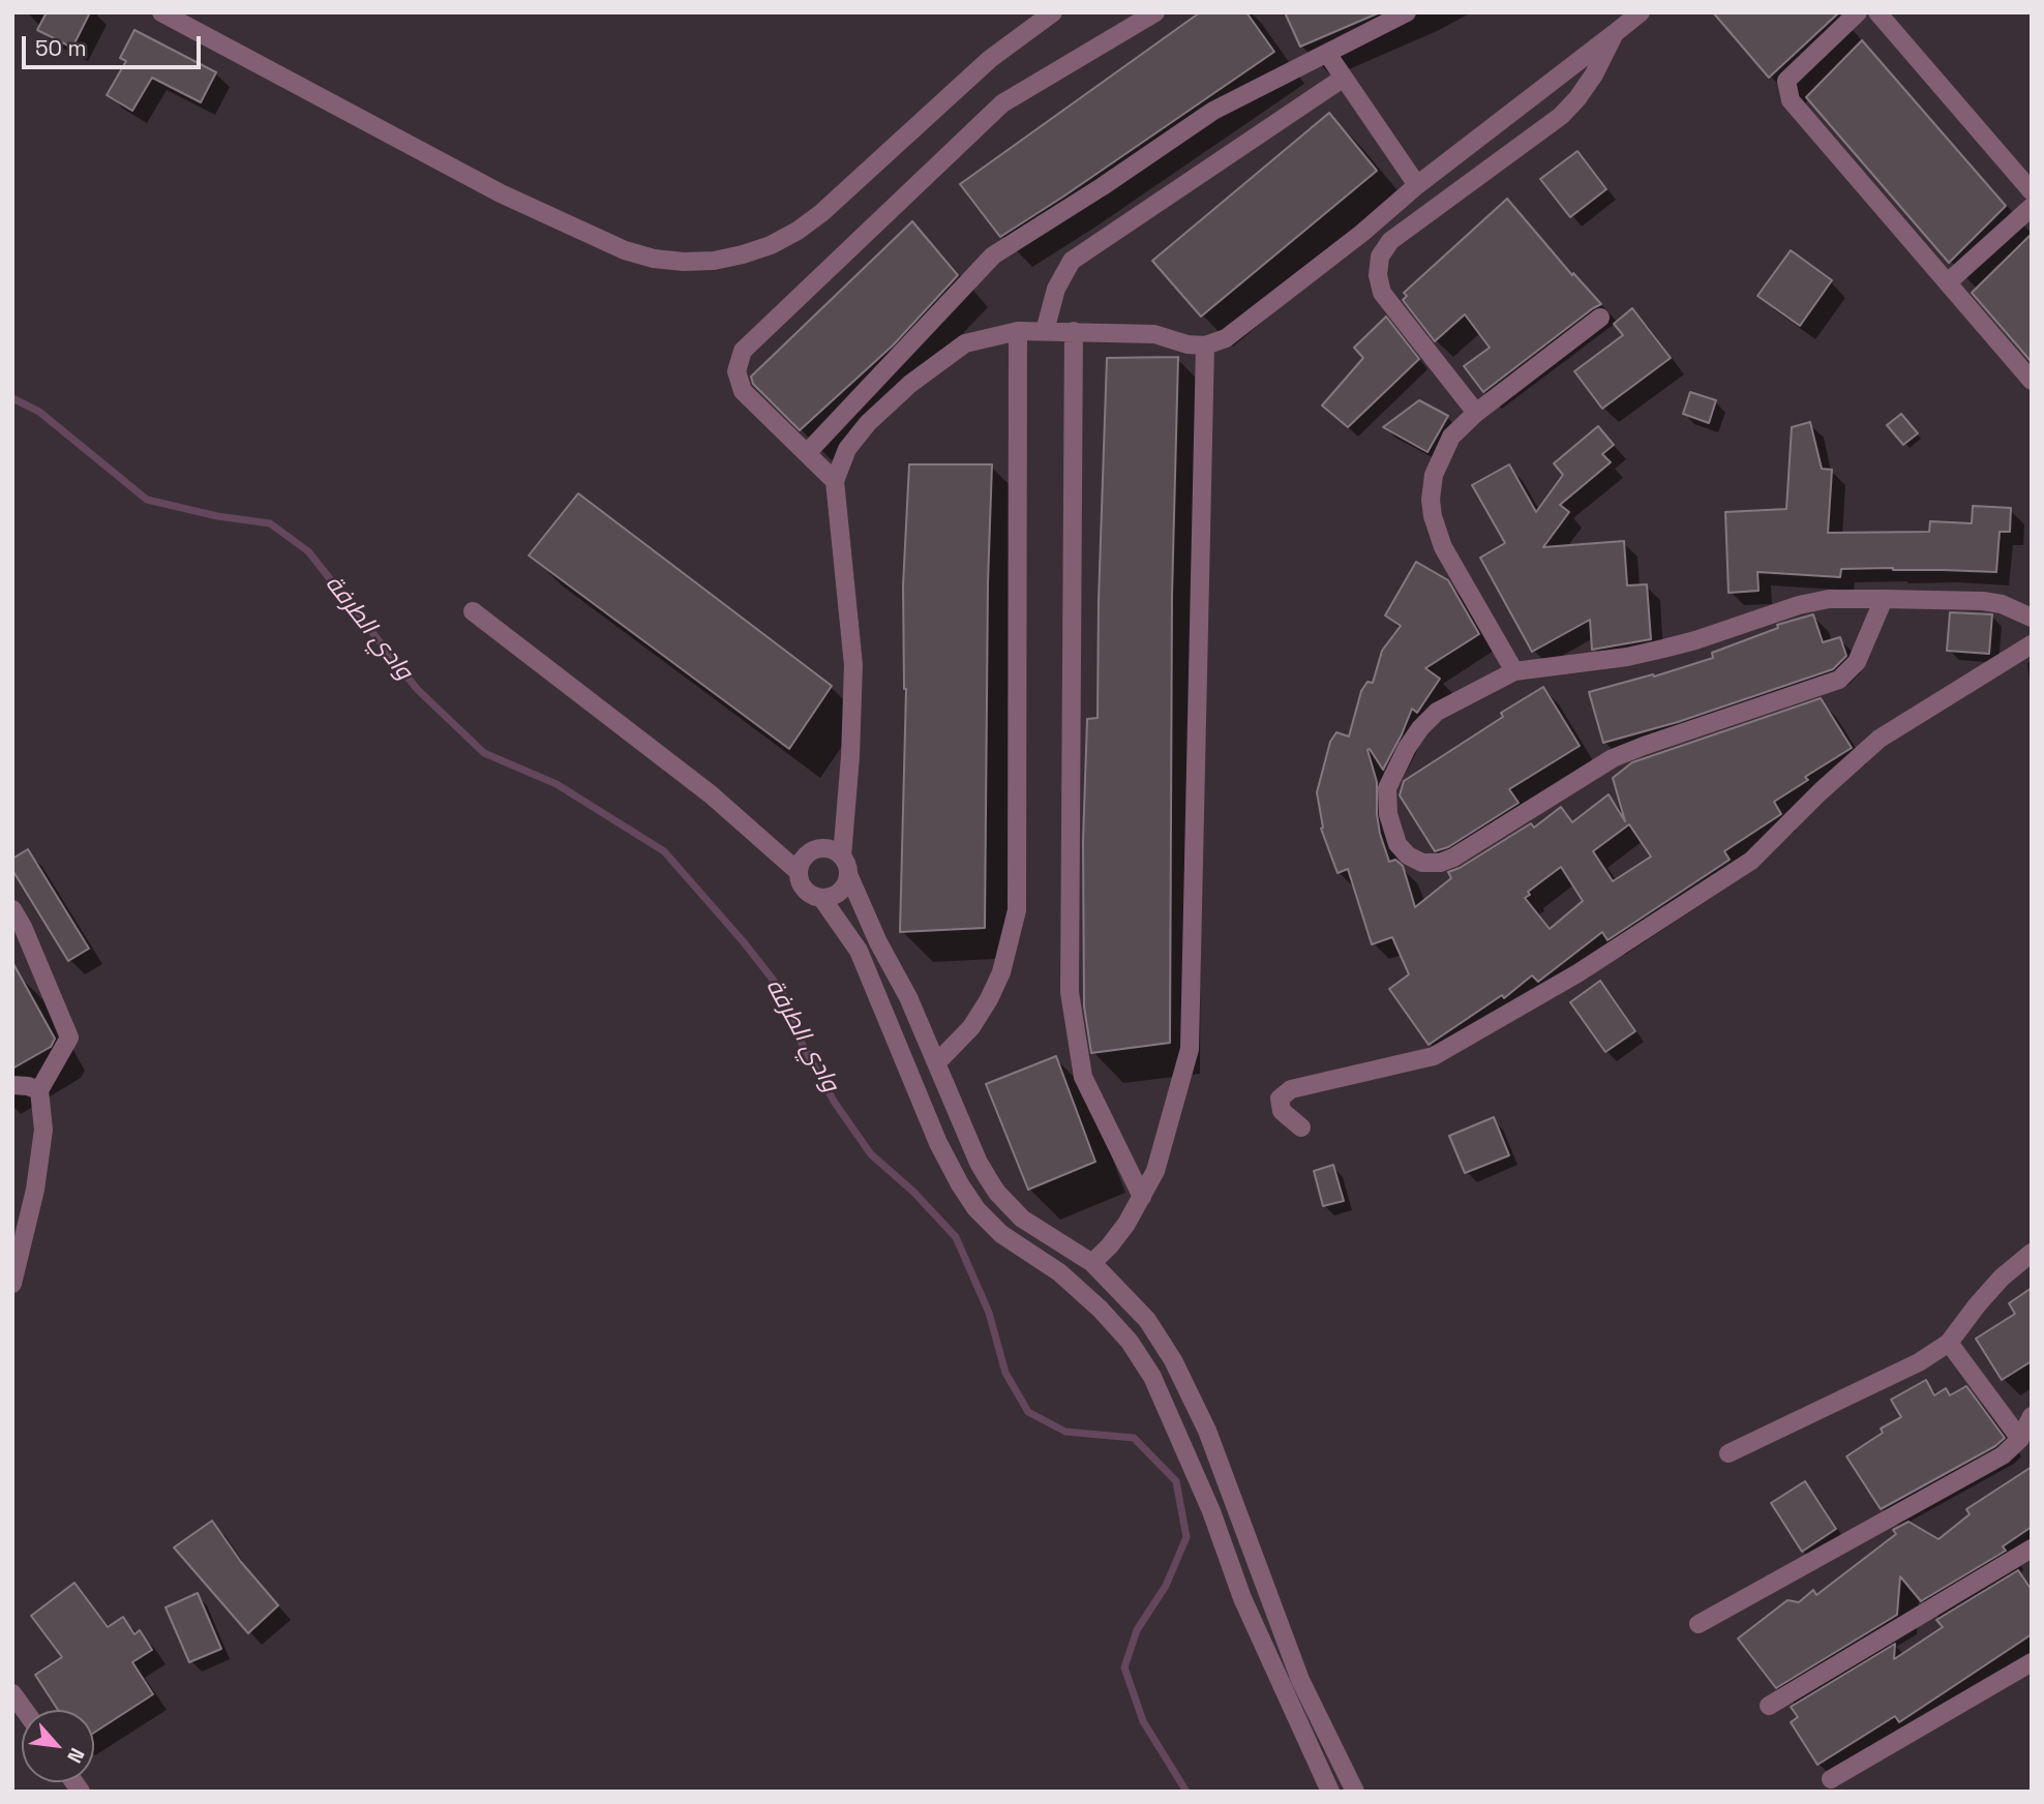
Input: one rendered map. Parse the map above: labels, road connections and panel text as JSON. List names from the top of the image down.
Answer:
{
  "water": ["وادي الطرفة"],
  "scale_bar": "50 m",
  "north": "bottom right"
}
